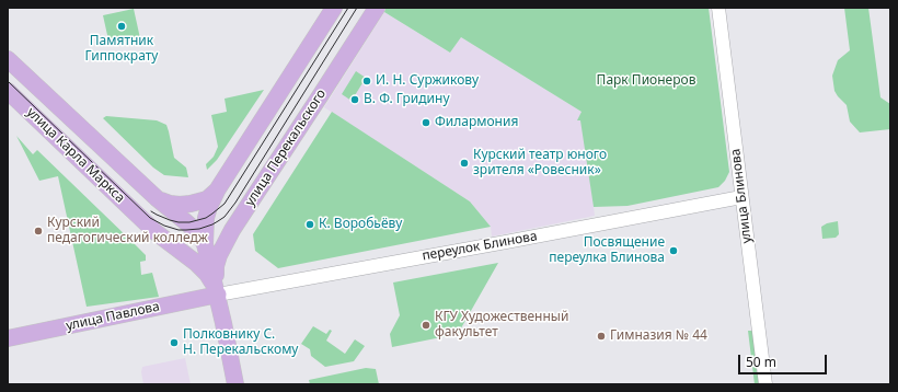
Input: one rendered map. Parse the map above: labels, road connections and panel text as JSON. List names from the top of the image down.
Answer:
{
  "streets": {
    "main road": ["улица Перекальского", "улица Карла Маркса", "улица Павлова"],
    "street": ["улица Блинова", "переулок Блинова"]
  },
  "crossings": [
    ["улица Перекальского", "улица Карла Маркса"],
    ["улица Перекальского", "переулок Блинова"],
    ["улица Перекальского", "улица Павлова"],
    ["улица Карла Маркса", "переулок Блинова"],
    ["улица Карла Маркса", "улица Павлова"],
    ["улица Блинова", "переулок Блинова"],
    ["переулок Блинова", "улица Павлова"]
  ],
  "parks": ["Парк Пионеров"],
  "places": [
    "Памятник Гиппократу",
    "И. Н. Суржикову",
    "В. Ф. Гридину",
    "Филармония",
    "Курский театр юного зрителя «Ровесник»",
    "К. Воробьёву",
    "Курский педагогический колледж",
    "Посвящение переулка Блинова",
    "КГУ Художественный факультет",
    "Гимназия № 44",
    "Полковнику С. Н. Перекальскому"
  ],
  "scale_bar": "50 m"
}
